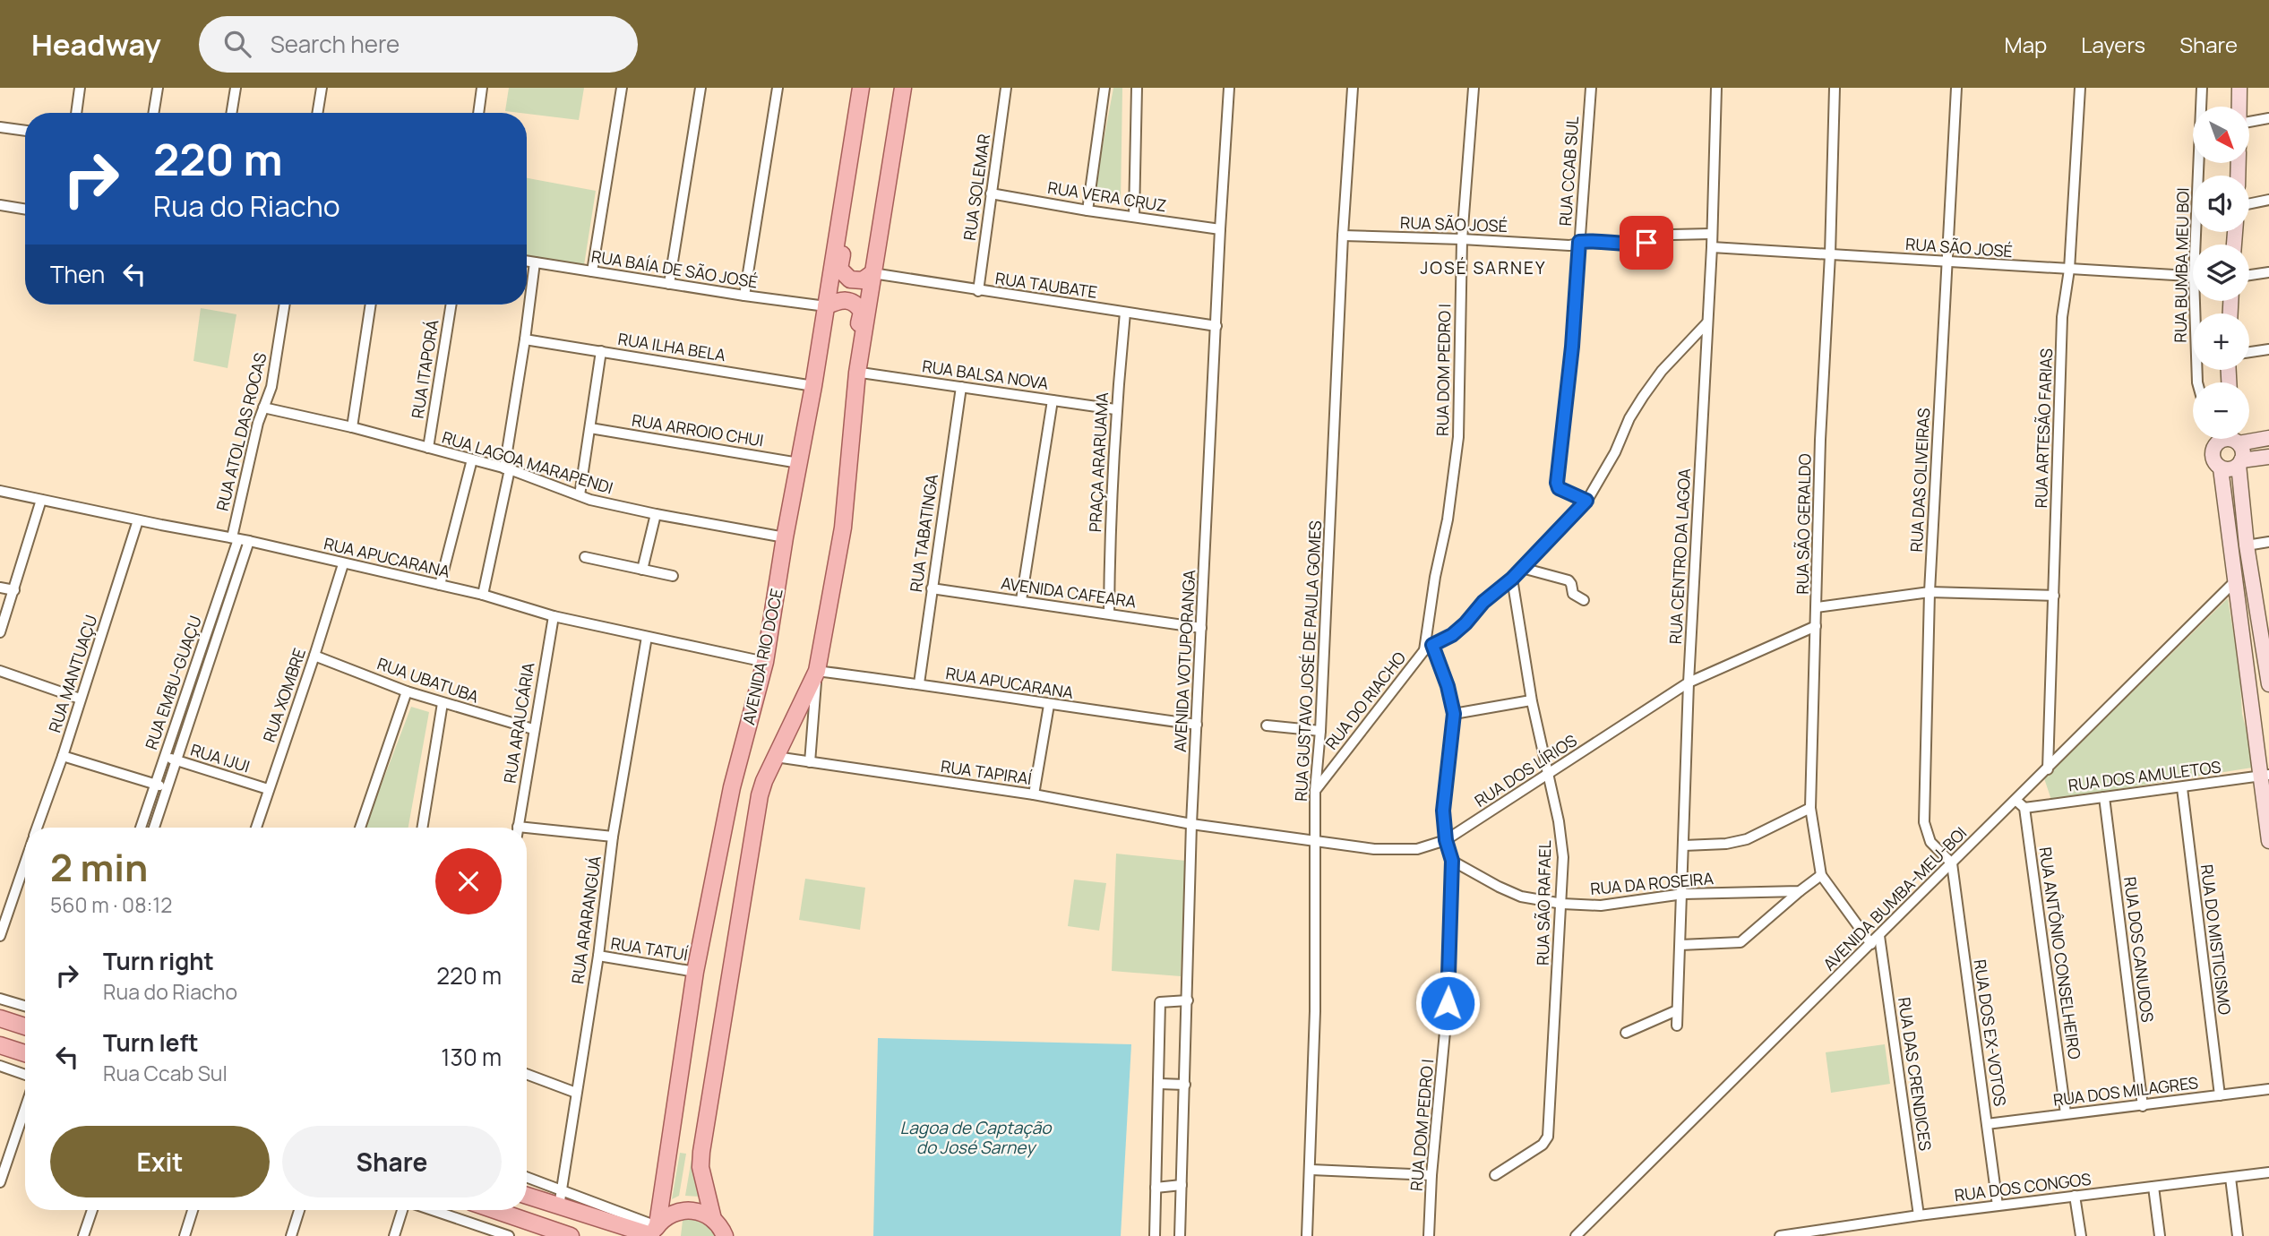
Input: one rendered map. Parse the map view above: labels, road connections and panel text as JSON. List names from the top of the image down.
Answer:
{
  "streets": {
    "main road": ["AVENIDA RIO DOCE"],
    "street": [
      "RUA CCAB SUL",
      "RUA SOLEMAR",
      "RUA VERA CRUZ",
      "RUA SÃO JOSÉ",
      "RUA BUMBA MEU BOI",
      "RUA BAÍA DE SÃO JOSÉ",
      "RUA TAUBATE",
      "RUA ILHA BELA",
      "RUA ITAPORÁ",
      "RUA DOM PEDRO I",
      "RUA BALSA NOVA",
      "RUA ARTESÃO FARIAS",
      "RUA ARROIO CHUI",
      "RUA ATOL DAS ROCAS",
      "RUA LAGOA MARAPENDI",
      "PRAÇA ARARUAMA",
      "RUA DAS OLIVEIRAS",
      "RUA SÃO GERALDO",
      "RUA TABATINGA",
      "RUA CENTRO DA LAGOA",
      "RUA APUCARANA",
      "AVENIDA CAFEARA",
      "AVENIDA VOTUPORANGA",
      "RUA GUSTAVO JOSÉ DE PAULA GOMES",
      "RUA MANTUAÇU",
      "RUA UBATUBA",
      "RUA EMBU-GUAÇU",
      "RUA XOMBRE",
      "RUA DO RIACHO",
      "RUA ARAUCÁRIA",
      "RUA IJUI",
      "RUA DOS LÍRIOS",
      "RUA TAPIRAÍ",
      "RUA DOS AMULETOS",
      "RUA DA ROSEIRA",
      "AVENIDA BUMBA-MEU-BOI",
      "RUA SÃO RAFAEL",
      "RUA ARARANGUÁ",
      "RUA DO MISTICISMO",
      "RUA TATUÍ",
      "RUA DOS CANUDOS",
      "RUA ANTÔNIO CONSELHEIRO",
      "RUA DOS EX-VOTOS",
      "RUA DAS CRENDICES",
      "RUA DOS MILAGRES",
      "RUA DOS CONGOS"
    ]
  },
  "crossings": [
    ["RUA CCAB SUL", "RUA SÃO JOSÉ"],
    ["RUA CCAB SUL", "RUA DO RIACHO"],
    ["RUA SOLEMAR", "RUA VERA CRUZ"],
    ["RUA SOLEMAR", "RUA TAUBATE"],
    ["RUA VERA CRUZ", "AVENIDA VOTUPORANGA"],
    ["RUA SÃO JOSÉ", "RUA DOM PEDRO I"],
    ["RUA SÃO JOSÉ", "RUA ARTESÃO FARIAS"],
    ["RUA SÃO JOSÉ", "RUA DAS OLIVEIRAS"],
    ["RUA SÃO JOSÉ", "RUA SÃO GERALDO"],
    ["RUA SÃO JOSÉ", "RUA CENTRO DA LAGOA"],
    ["RUA SÃO JOSÉ", "RUA GUSTAVO JOSÉ DE PAULA GOMES"],
    ["RUA BAÍA DE SÃO JOSÉ", "AVENIDA RIO DOCE"],
    ["RUA TAUBATE", "PRAÇA ARARUAMA"],
    ["RUA TAUBATE", "AVENIDA VOTUPORANGA"],
    ["RUA ILHA BELA", "AVENIDA RIO DOCE"],
    ["RUA ITAPORÁ", "RUA LAGOA MARAPENDI"],
    ["RUA DOM PEDRO I", "RUA DO RIACHO"],
    ["RUA DOM PEDRO I", "RUA DOS LÍRIOS"],
    ["RUA DOM PEDRO I", "RUA DA ROSEIRA"],
    ["RUA BALSA NOVA", "PRAÇA ARARUAMA"],
    ["RUA BALSA NOVA", "RUA TABATINGA"],
    ["RUA ARTESÃO FARIAS", "AVENIDA BUMBA-MEU-BOI"],
    ["RUA ARROIO CHUI", "AVENIDA RIO DOCE"],
    ["RUA ATOL DAS ROCAS", "RUA LAGOA MARAPENDI"],
    ["RUA ATOL DAS ROCAS", "RUA APUCARANA"],
    ["RUA ATOL DAS ROCAS", "RUA EMBU-GUAÇU"],
    ["RUA LAGOA MARAPENDI", "AVENIDA RIO DOCE"],
    ["PRAÇA ARARUAMA", "AVENIDA CAFEARA"],
    ["RUA DAS OLIVEIRAS", "AVENIDA BUMBA-MEU-BOI"],
    ["RUA DAS OLIVEIRAS", "RUA DOS EX-VOTOS"],
    ["RUA SÃO GERALDO", "RUA DOS LÍRIOS"],
    ["RUA SÃO GERALDO", "AVENIDA BUMBA-MEU-BOI"],
    ["RUA TABATINGA", "RUA APUCARANA"],
    ["RUA TABATINGA", "AVENIDA CAFEARA"],
    ["RUA CENTRO DA LAGOA", "RUA DO RIACHO"],
    ["RUA CENTRO DA LAGOA", "RUA DOS LÍRIOS"],
    ["RUA CENTRO DA LAGOA", "RUA DA ROSEIRA"],
    ["RUA APUCARANA", "AVENIDA RIO DOCE"],
    ["RUA APUCARANA", "AVENIDA VOTUPORANGA"],
    ["RUA APUCARANA", "RUA MANTUAÇU"],
    ["RUA APUCARANA", "RUA EMBU-GUAÇU"],
    ["RUA APUCARANA", "RUA XOMBRE"],
    ["RUA APUCARANA", "RUA ARAUCÁRIA"],
    ["RUA APUCARANA", "RUA ARARANGUÁ"],
    ["AVENIDA CAFEARA", "AVENIDA VOTUPORANGA"],
    ["AVENIDA RIO DOCE", "RUA TATUÍ"],
    ["AVENIDA VOTUPORANGA", "RUA DOS LÍRIOS"],
    ["AVENIDA VOTUPORANGA", "RUA TAPIRAÍ"],
    ["RUA GUSTAVO JOSÉ DE PAULA GOMES", "RUA DO RIACHO"],
    ["RUA GUSTAVO JOSÉ DE PAULA GOMES", "RUA DOS LÍRIOS"],
    ["RUA UBATUBA", "RUA XOMBRE"],
    ["RUA UBATUBA", "RUA ARAUCÁRIA"],
    ["RUA EMBU-GUAÇU", "RUA IJUI"],
    ["RUA XOMBRE", "RUA IJUI"],
    ["RUA DO RIACHO", "RUA SÃO RAFAEL"],
    ["RUA DOS LÍRIOS", "RUA TAPIRAÍ"],
    ["RUA DOS LÍRIOS", "RUA SÃO RAFAEL"],
    ["RUA DOS AMULETOS", "RUA DO MISTICISMO"],
    ["RUA DOS AMULETOS", "RUA DOS CANUDOS"],
    ["RUA DOS AMULETOS", "RUA ANTÔNIO CONSELHEIRO"],
    ["RUA DA ROSEIRA", "RUA SÃO RAFAEL"],
    ["AVENIDA BUMBA-MEU-BOI", "RUA DOS EX-VOTOS"],
    ["AVENIDA BUMBA-MEU-BOI", "RUA DAS CRENDICES"],
    ["RUA ARARANGUÁ", "RUA TATUÍ"],
    ["RUA DO MISTICISMO", "RUA DOS MILAGRES"],
    ["RUA DOS CANUDOS", "RUA DOS MILAGRES"],
    ["RUA ANTÔNIO CONSELHEIRO", "RUA DOS MILAGRES"],
    ["RUA DOS EX-VOTOS", "RUA DOS MILAGRES"],
    ["RUA DOS EX-VOTOS", "RUA DOS CONGOS"],
    ["RUA DAS CRENDICES", "RUA DOS CONGOS"]
  ],
  "districts": ["JOSÉ SARNEY"],
  "water": ["Lagoa de Captação do José Sarney"],
  "north": "bottom right",
  "page": {
    "header": "Headway",
    "search": "Search here",
    "nav": ["Map", "Layers", "Share"],
    "map_buttons": ["+", "−"],
    "turn": ["220 m", "Rua do Riacho"],
    "then": "Then",
    "heading": ["2 min", "560 m · 08:12"],
    "list": [
      {
        "name": "Turn right",
        "note": "Rua do Riacho",
        "value": "220 m"
      },
      {
        "name": "Turn left",
        "note": "Rua Ccab Sul",
        "value": "130 m"
      }
    ],
    "buttons": ["Exit", "Share"]
  }
}
